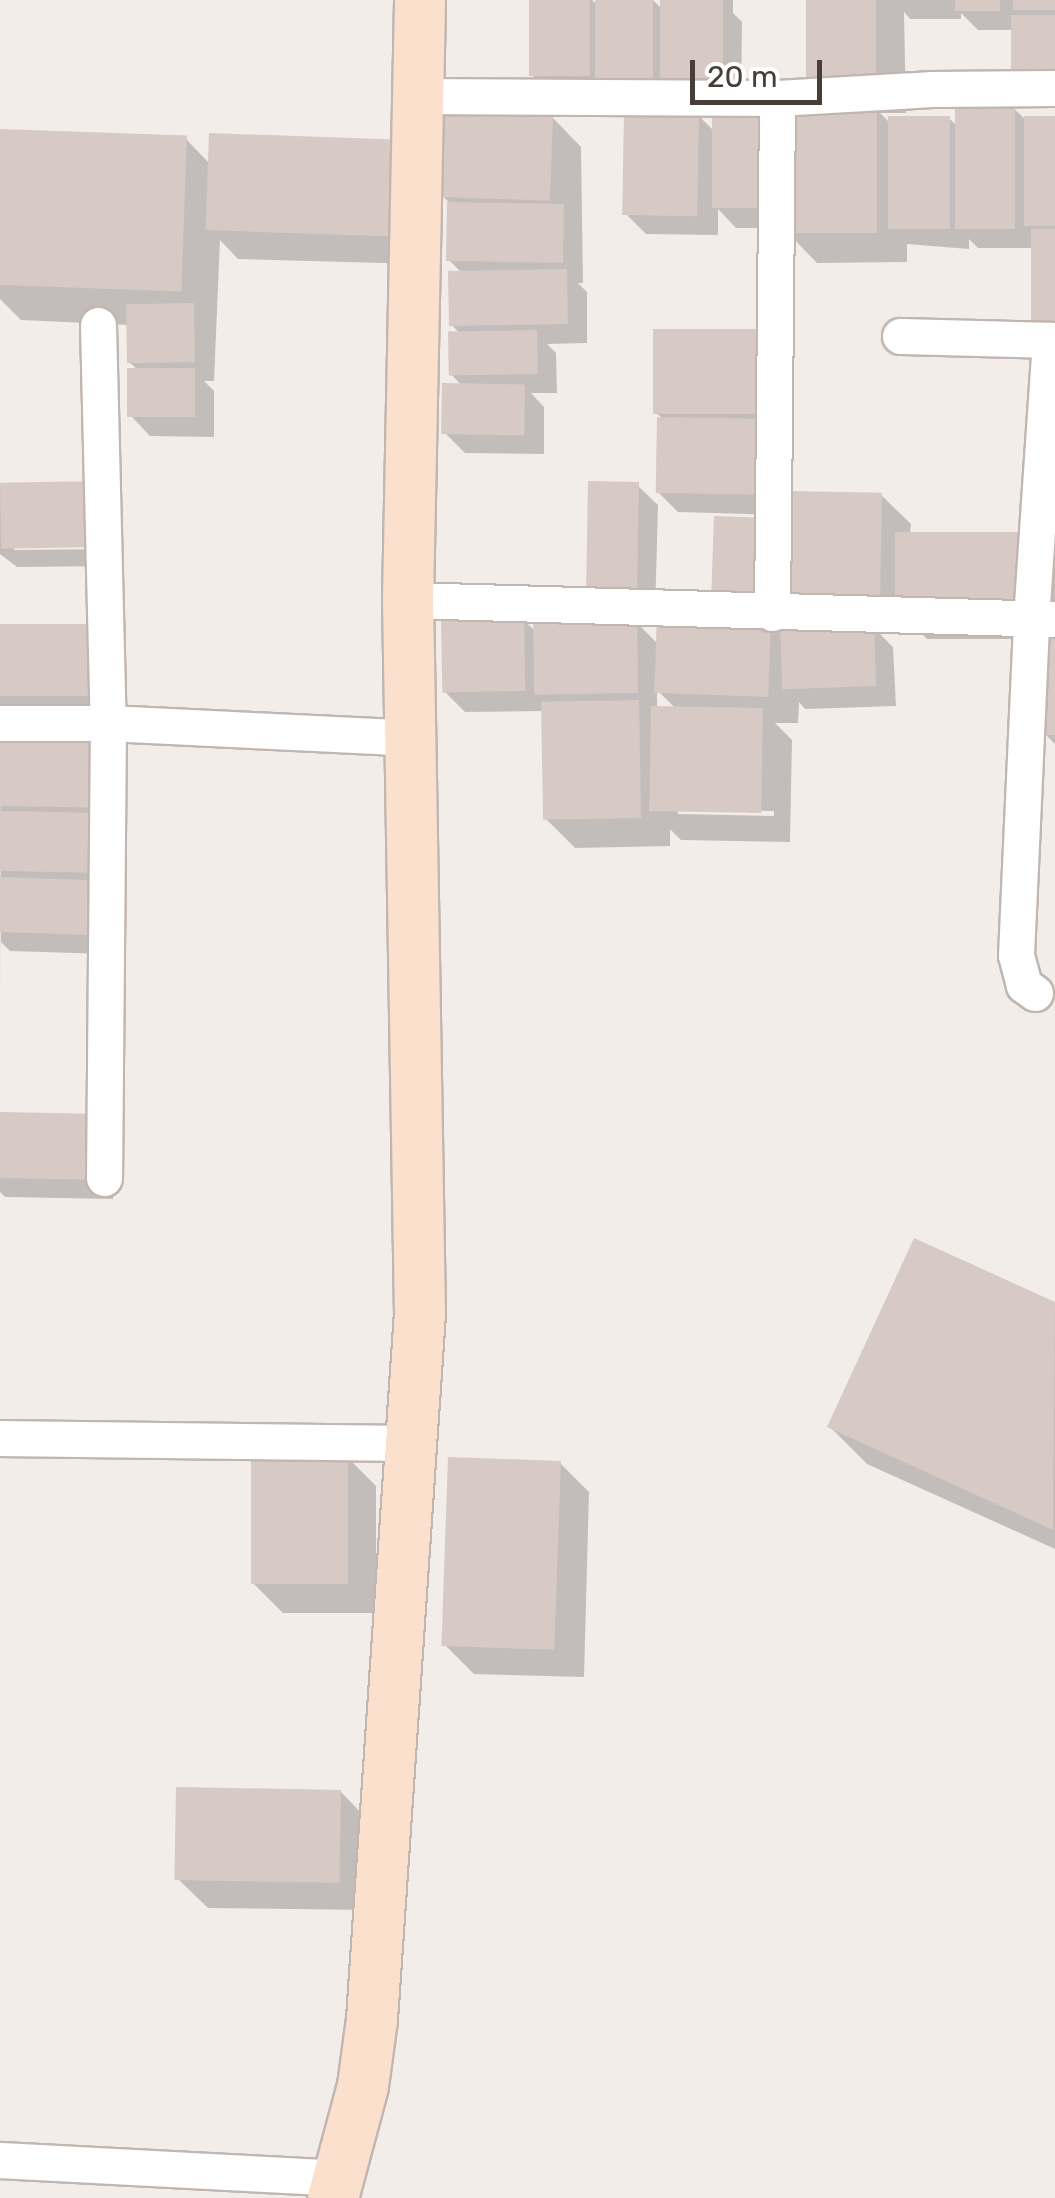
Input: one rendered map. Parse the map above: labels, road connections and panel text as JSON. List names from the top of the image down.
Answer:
{
  "scale_bar": "20 m"
}
